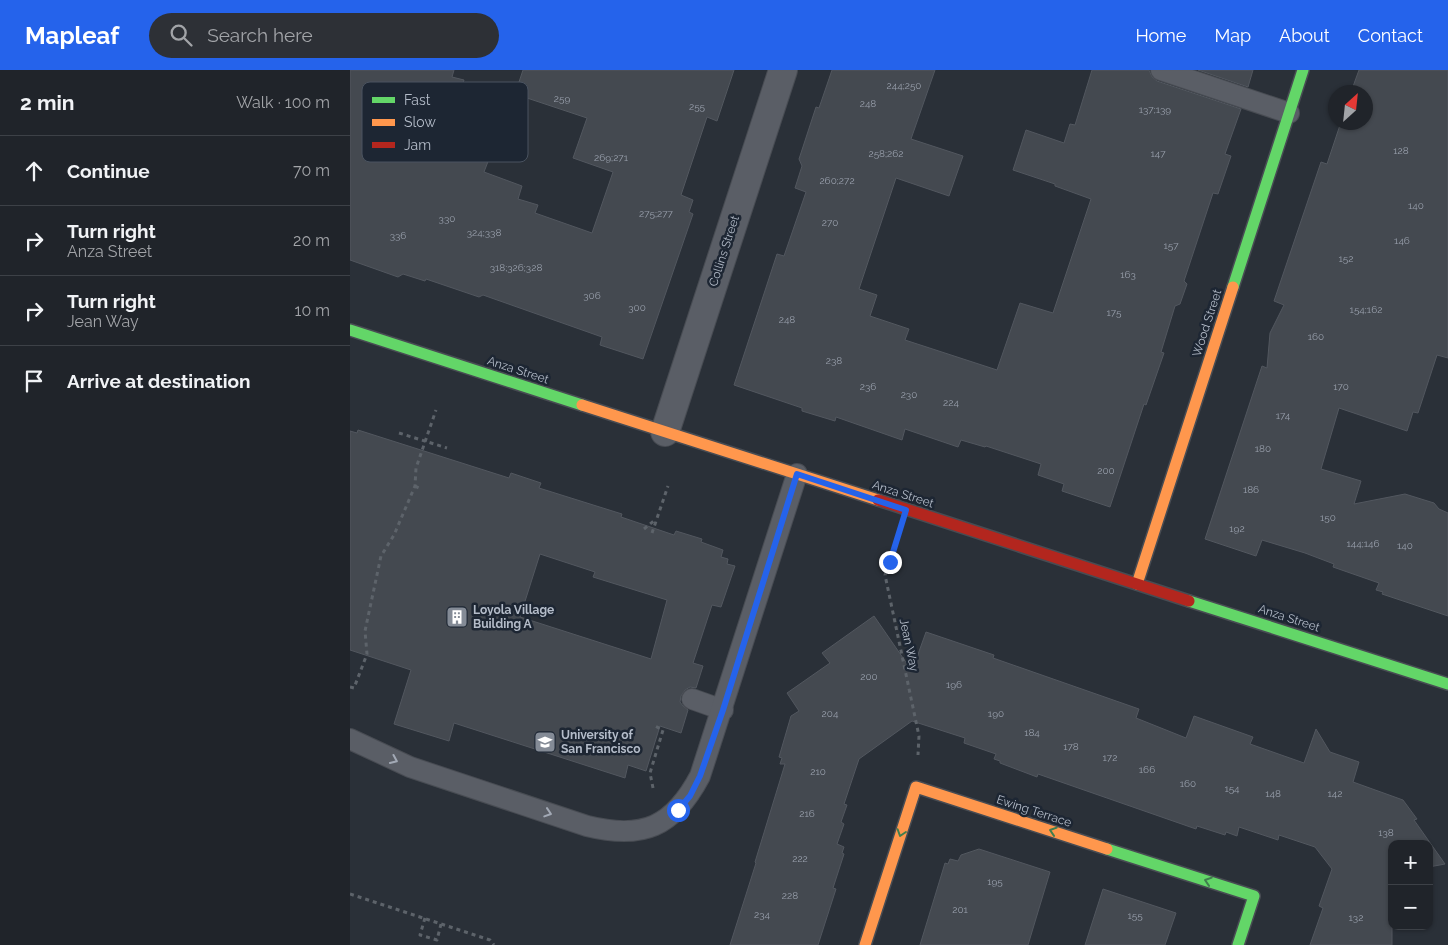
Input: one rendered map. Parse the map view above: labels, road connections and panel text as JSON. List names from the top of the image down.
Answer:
{
  "streets": {
    "street": [
      "Collins Street",
      "Wood Street",
      "Anza Street",
      "Ewing Terrace"
    ],
    "path": ["Jean Way"]
  },
  "crossings": [
    ["Collins Street", "Anza Street"],
    ["Wood Street", "Anza Street"],
    ["Anza Street", "Jean Way"],
    ["Jean Way", "Ewing Terrace"]
  ],
  "one_way": ["Ewing Terrace"],
  "places": {
    "building": ["Loyola Village Building A"],
    "school or university": ["University of San Francisco"]
  },
  "house_numbers": [
    "244;250",
    "259",
    "248",
    "255",
    "137;139",
    "128",
    "258;262",
    "147",
    "269;271",
    "260;272",
    "140",
    "275;277",
    "330",
    "270",
    "324;338",
    "336",
    "146",
    "157",
    "152",
    "318;326;328",
    "163",
    "306",
    "300",
    "154;162",
    "175",
    "248",
    "160",
    "238",
    "236",
    "170",
    "230",
    "224",
    "174",
    "180",
    "200",
    "186",
    "150",
    "192",
    "144;146",
    "140",
    "200",
    "196",
    "204",
    "190",
    "184",
    "178",
    "172",
    "166",
    "210",
    "160",
    "154",
    "148",
    "142",
    "216",
    "138",
    "222",
    "195",
    "228",
    "201",
    "234",
    "155",
    "132"
  ],
  "legend": ["Fast", "Slow", "Jam"],
  "north": "top right",
  "page": {
    "header": "Mapleaf",
    "search": "Search here",
    "nav": [
      "Home",
      "Map",
      "About",
      "Contact"
    ],
    "heading": ["2 min", "Walk · 100 m"],
    "list": [
      ["Continue", "70 m"],
      ["Turn right", "Anza Street", "20 m"],
      ["Turn right", "Jean Way", "10 m"],
      "Arrive at destination"
    ],
    "map_buttons": ["+", "−"]
  }
}
